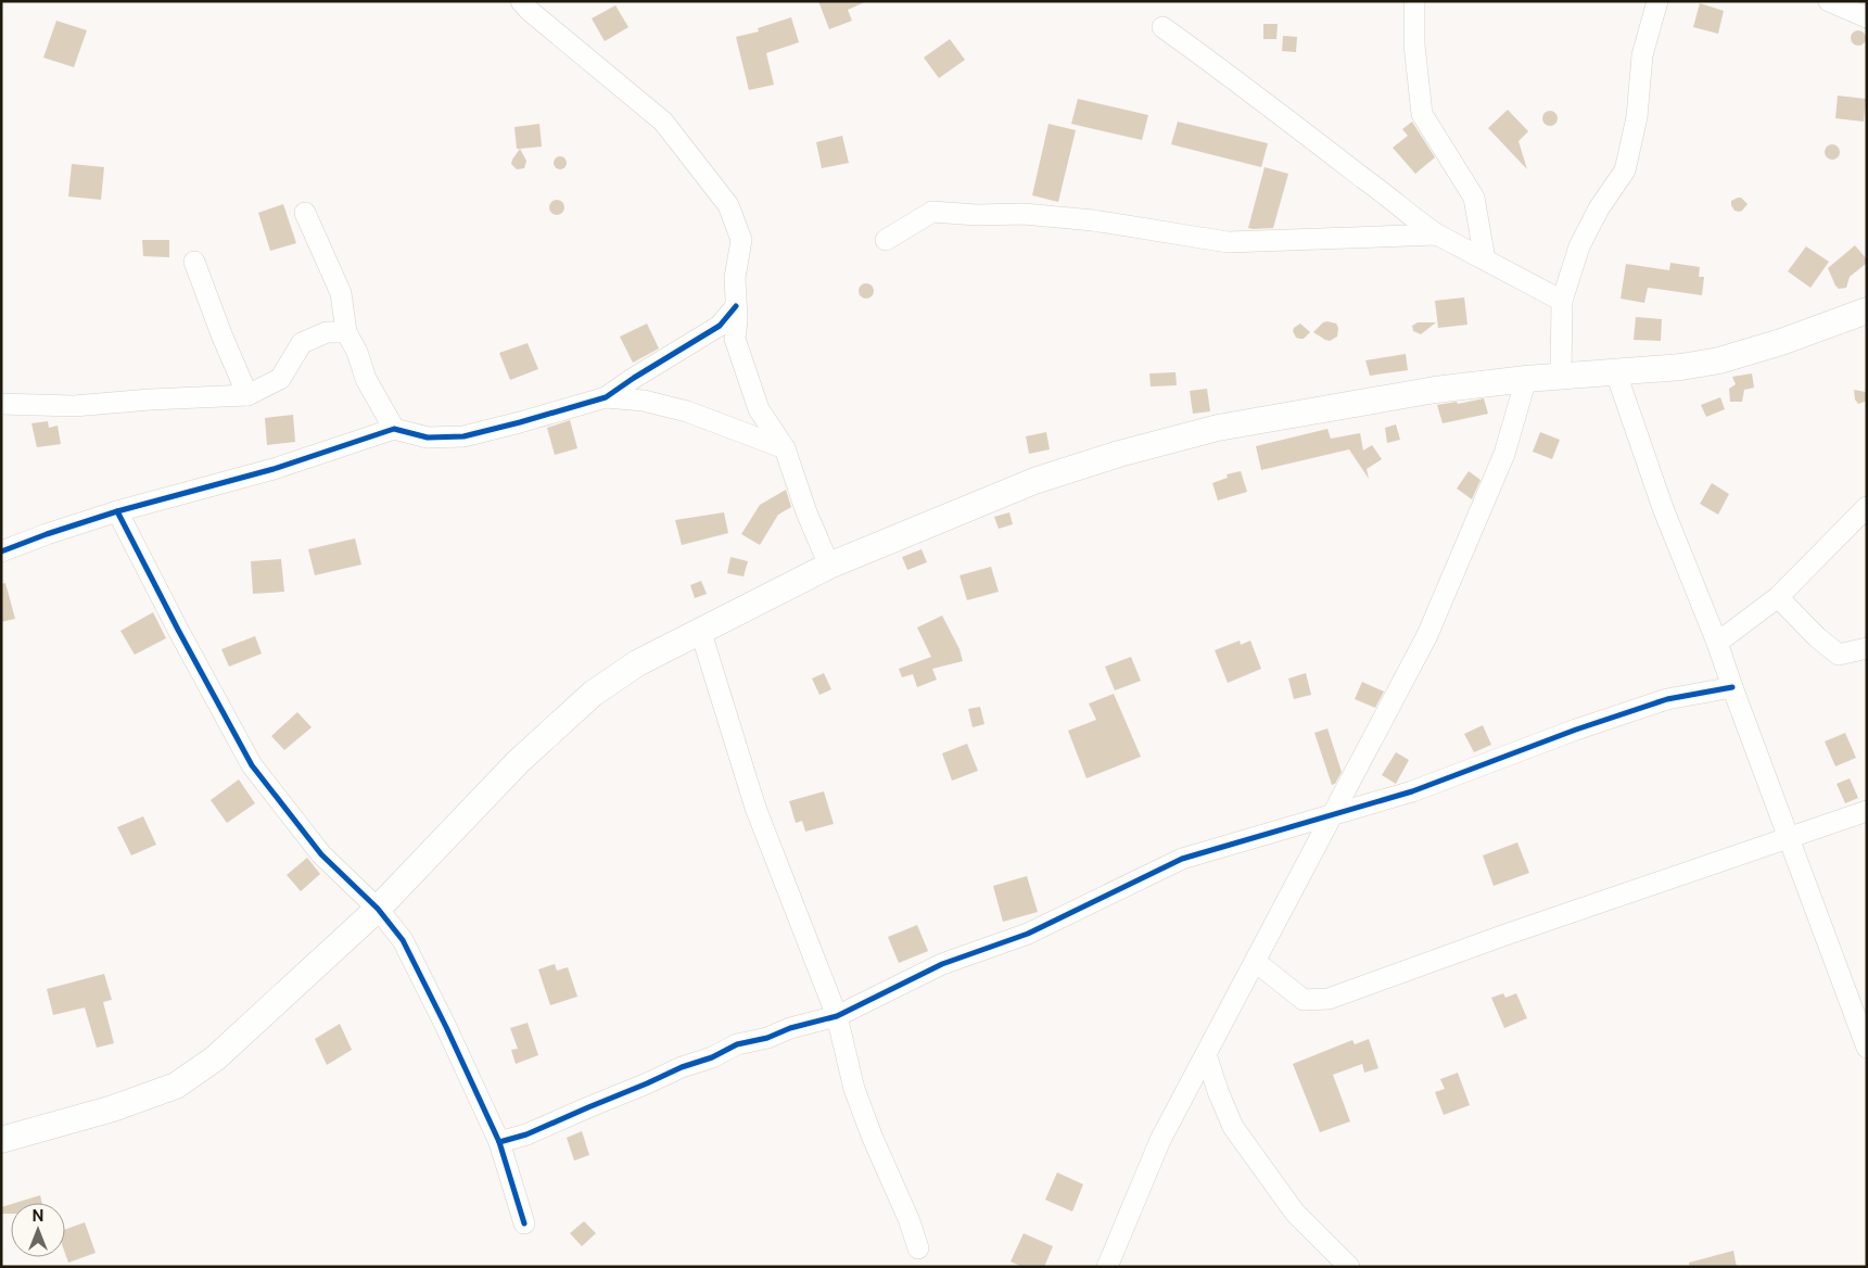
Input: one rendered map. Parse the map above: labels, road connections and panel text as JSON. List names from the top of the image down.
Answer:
{
  "north": "top"
}
